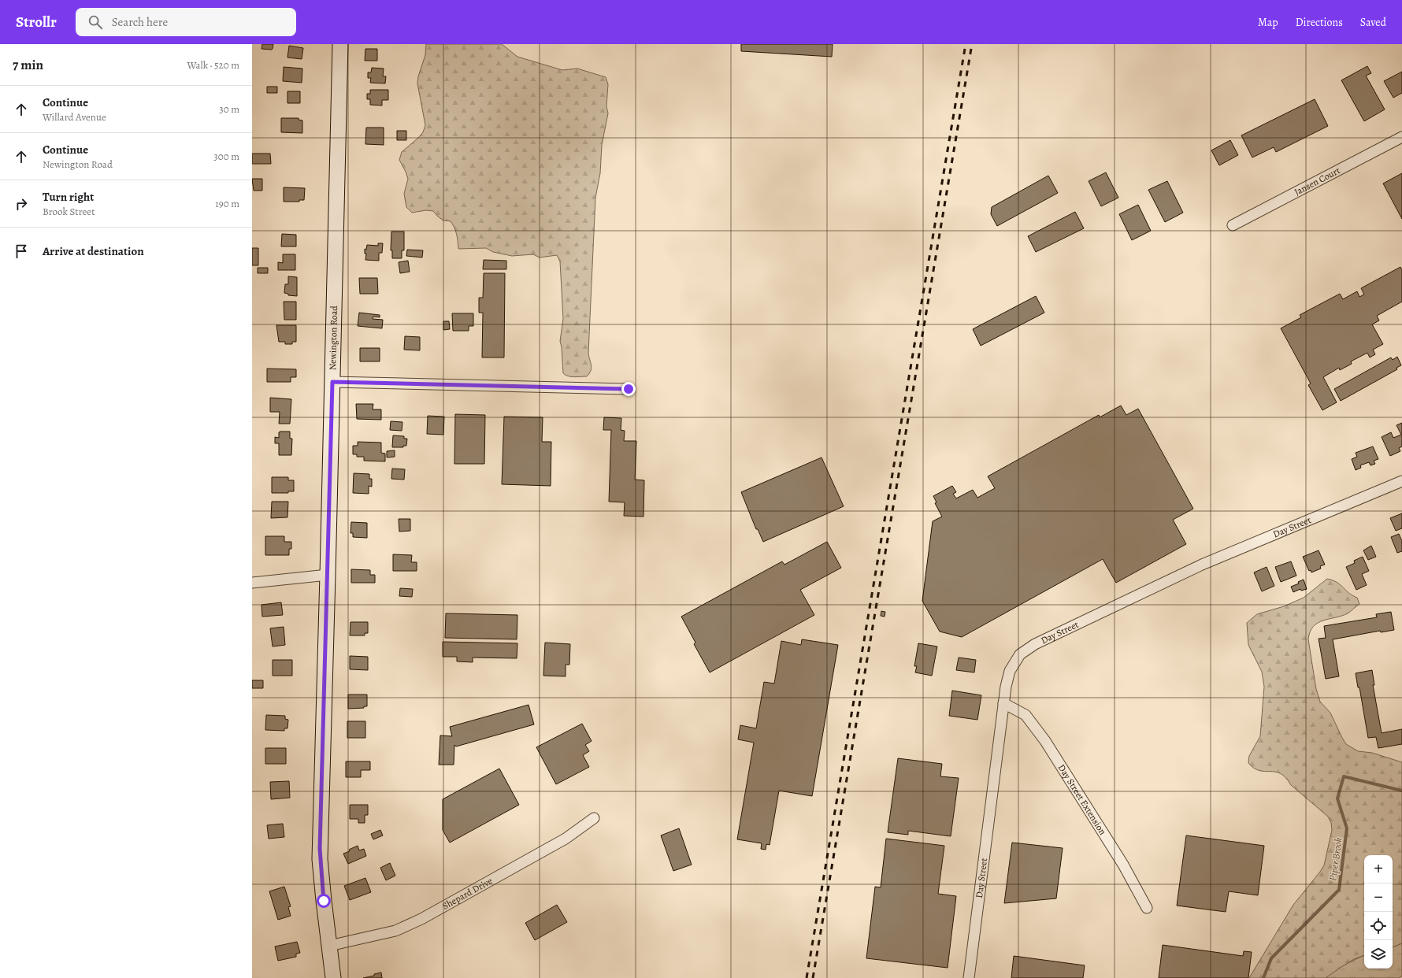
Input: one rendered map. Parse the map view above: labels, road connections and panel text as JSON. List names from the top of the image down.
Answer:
{
  "streets": {
    "main road": ["Newington Road"],
    "street": [
      "Jansen Court",
      "Day Street",
      "Day Street Extension",
      "Shepard Drive"
    ]
  },
  "crossings": [
    ["Newington Road", "Shepard Drive"],
    ["Day Street", "Day Street Extension"]
  ],
  "water": ["Piper Brook"],
  "page": {
    "header": "Strollr",
    "search": "Search here",
    "nav": ["Map", "Directions", "Saved"],
    "heading": ["7 min", "Walk · 520 m"],
    "list": [
      ["Continue", "Willard Avenue", "30 m"],
      ["Continue", "Newington Road", "300 m"],
      ["Turn right", "Brook Street", "190 m"],
      "Arrive at destination"
    ],
    "map_buttons": ["+", "−"]
  }
}
